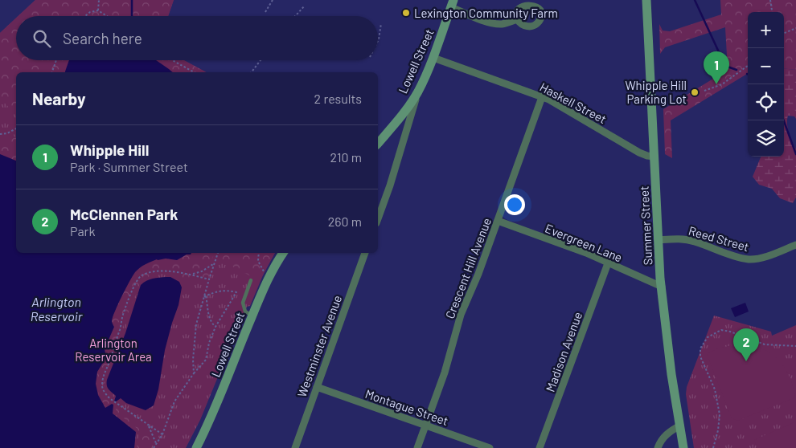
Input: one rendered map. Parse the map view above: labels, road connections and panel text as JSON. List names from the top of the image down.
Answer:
{
  "streets": {
    "main road": ["Lowell Street", "Summer Street"],
    "street": [
      "Haskell Street",
      "Reed Street",
      "Evergreen Lane",
      "Crescent Hill Avenue",
      "Westminster Avenue",
      "Madison Avenue",
      "Montague Street"
    ]
  },
  "crossings": [
    ["Lowell Street", "Haskell Street"],
    ["Haskell Street", "Summer Street"],
    ["Haskell Street", "Crescent Hill Avenue"],
    ["Summer Street", "Reed Street"],
    ["Summer Street", "Evergreen Lane"],
    ["Evergreen Lane", "Crescent Hill Avenue"],
    ["Evergreen Lane", "Madison Avenue"],
    ["Crescent Hill Avenue", "Montague Street"],
    ["Westminster Avenue", "Montague Street"]
  ],
  "water": ["Arlington Reservoir"],
  "parks": ["Arlington Reservoir Area"],
  "places": ["Lexington Community Farm", "Whipple Hill Parking Lot"],
  "page": {
    "map_buttons": ["+", "−"],
    "search": "Search here",
    "pins": ["1", "2"],
    "heading": ["Nearby", "2 results"],
    "list": [
      {
        "mark": "1",
        "name": "Whipple Hill",
        "note": "Park · Summer Street",
        "value": "210 m"
      },
      {
        "mark": "2",
        "name": "McClennen Park",
        "note": "Park",
        "value": "260 m"
      }
    ]
  }
}
